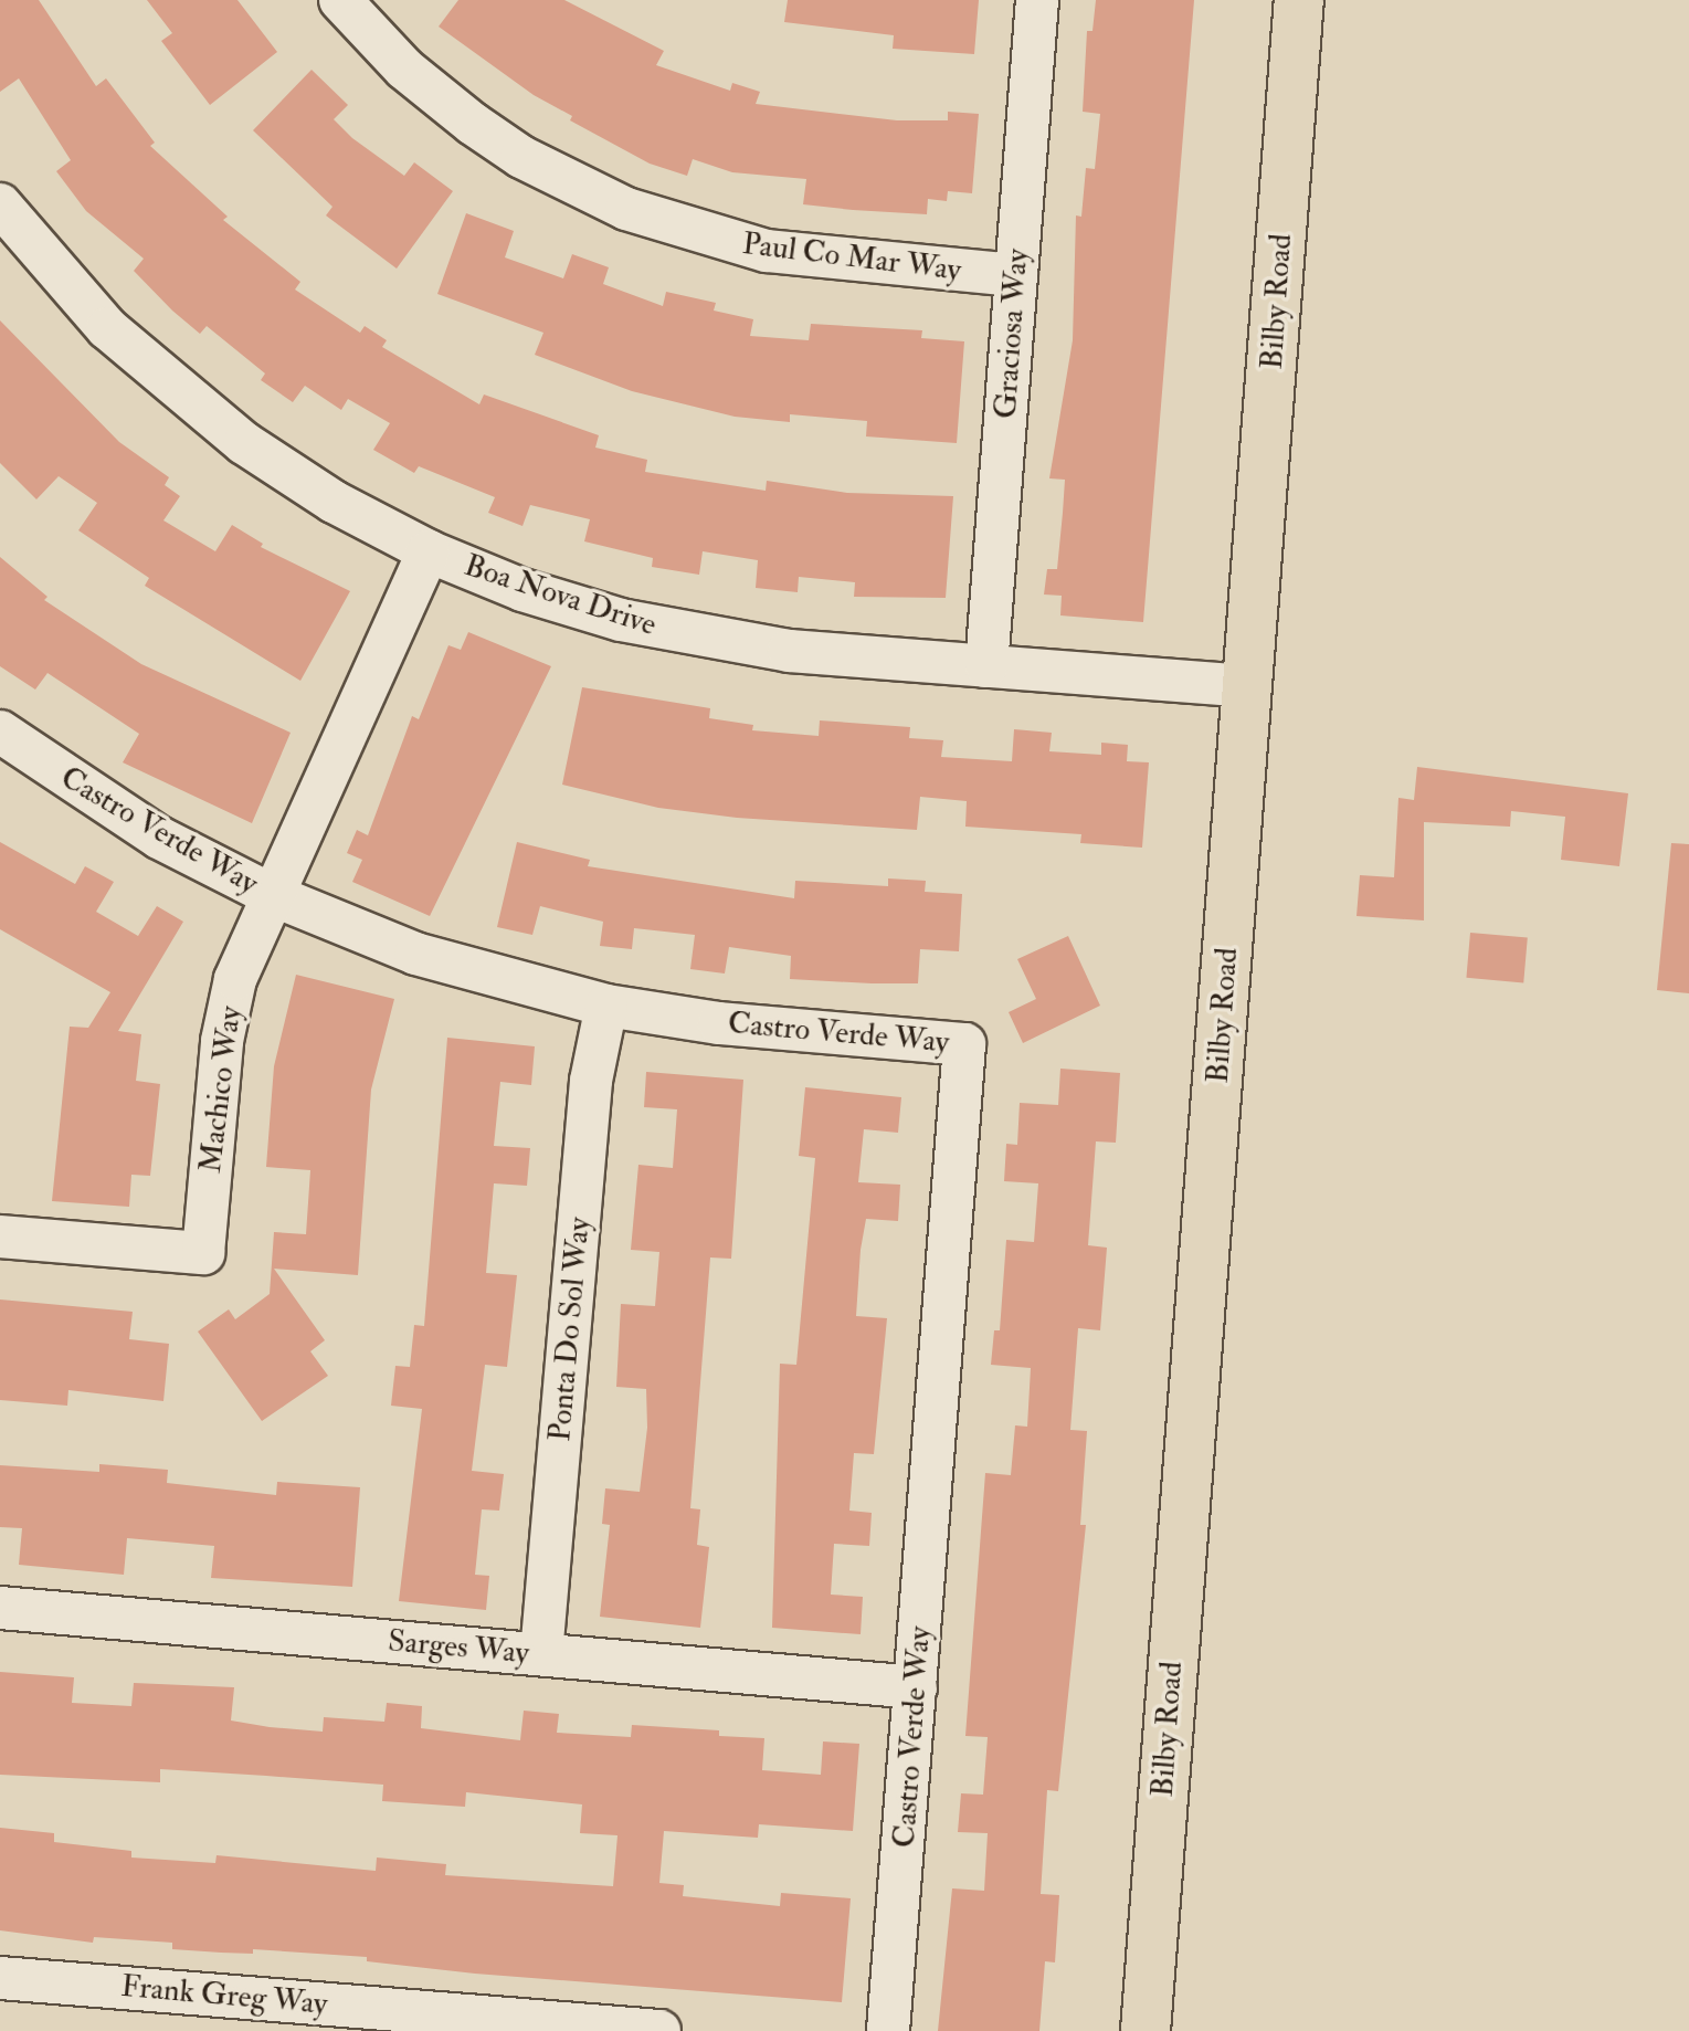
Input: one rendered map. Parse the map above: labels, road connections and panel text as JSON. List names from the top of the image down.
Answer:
{
  "streets": {
    "main road": ["Bilby Road"],
    "street": [
      "Paul Co Mar Way",
      "Graciosa Way",
      "Boa Nova Drive",
      "Castro Verde Way",
      "Machico Way",
      "Ponta Do Sol Way",
      "Sarges Way",
      "Frank Greg Way"
    ]
  },
  "crossings": [
    ["Paul Co Mar Way", "Graciosa Way"],
    ["Bilby Road", "Boa Nova Drive"],
    ["Graciosa Way", "Boa Nova Drive"],
    ["Boa Nova Drive", "Machico Way"],
    ["Castro Verde Way", "Machico Way"],
    ["Castro Verde Way", "Ponta Do Sol Way"],
    ["Castro Verde Way", "Sarges Way"],
    ["Ponta Do Sol Way", "Sarges Way"]
  ]
}
